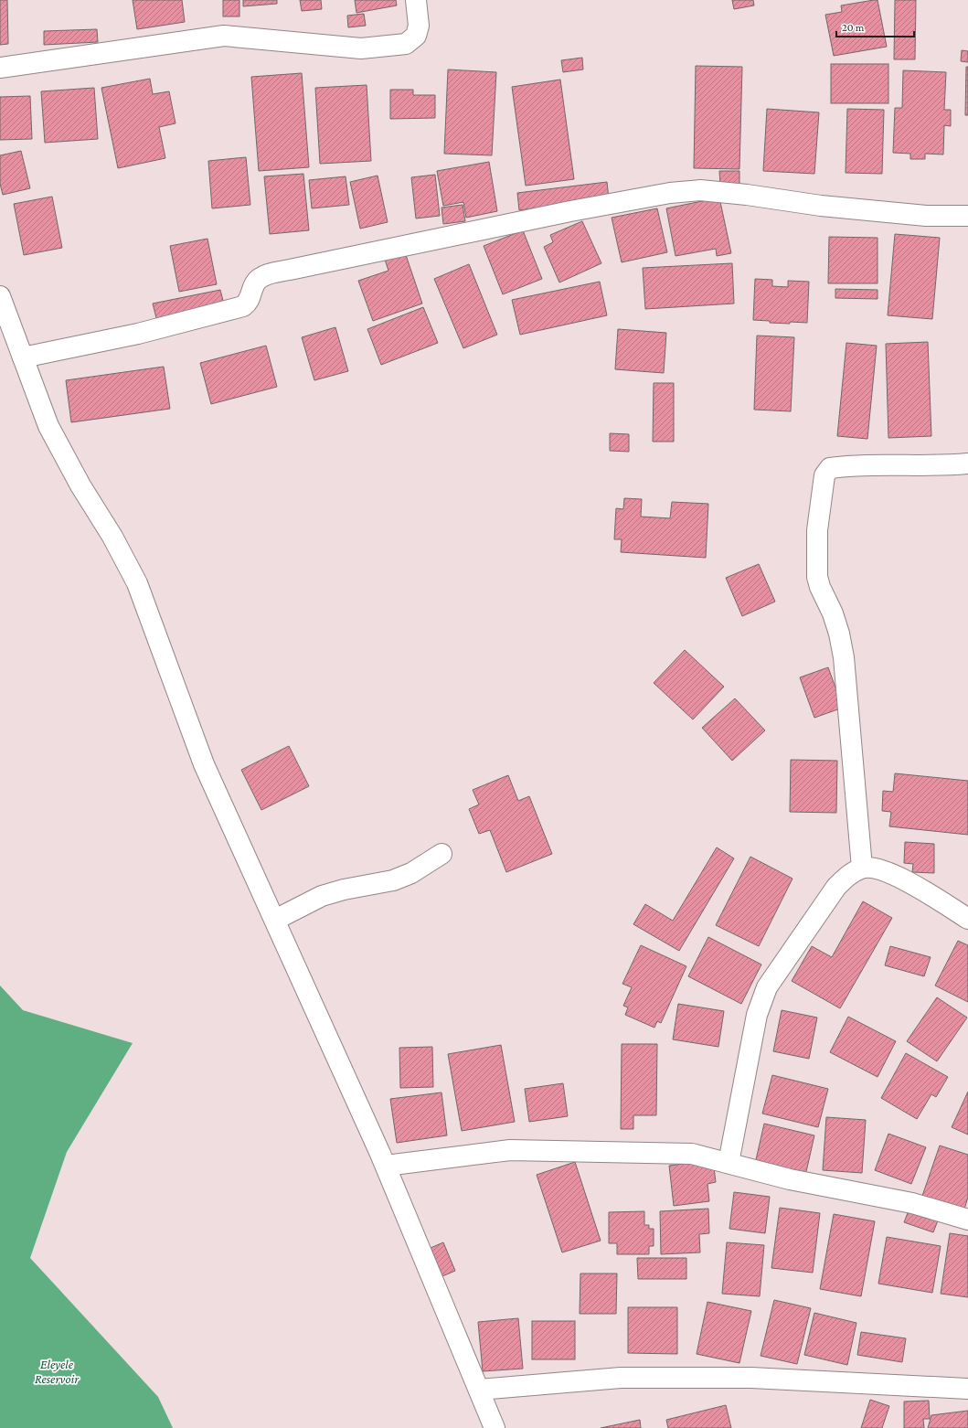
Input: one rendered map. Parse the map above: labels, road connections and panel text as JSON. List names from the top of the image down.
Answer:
{
  "water": ["Eleyele Reservoir"],
  "scale_bar": "20 m"
}
